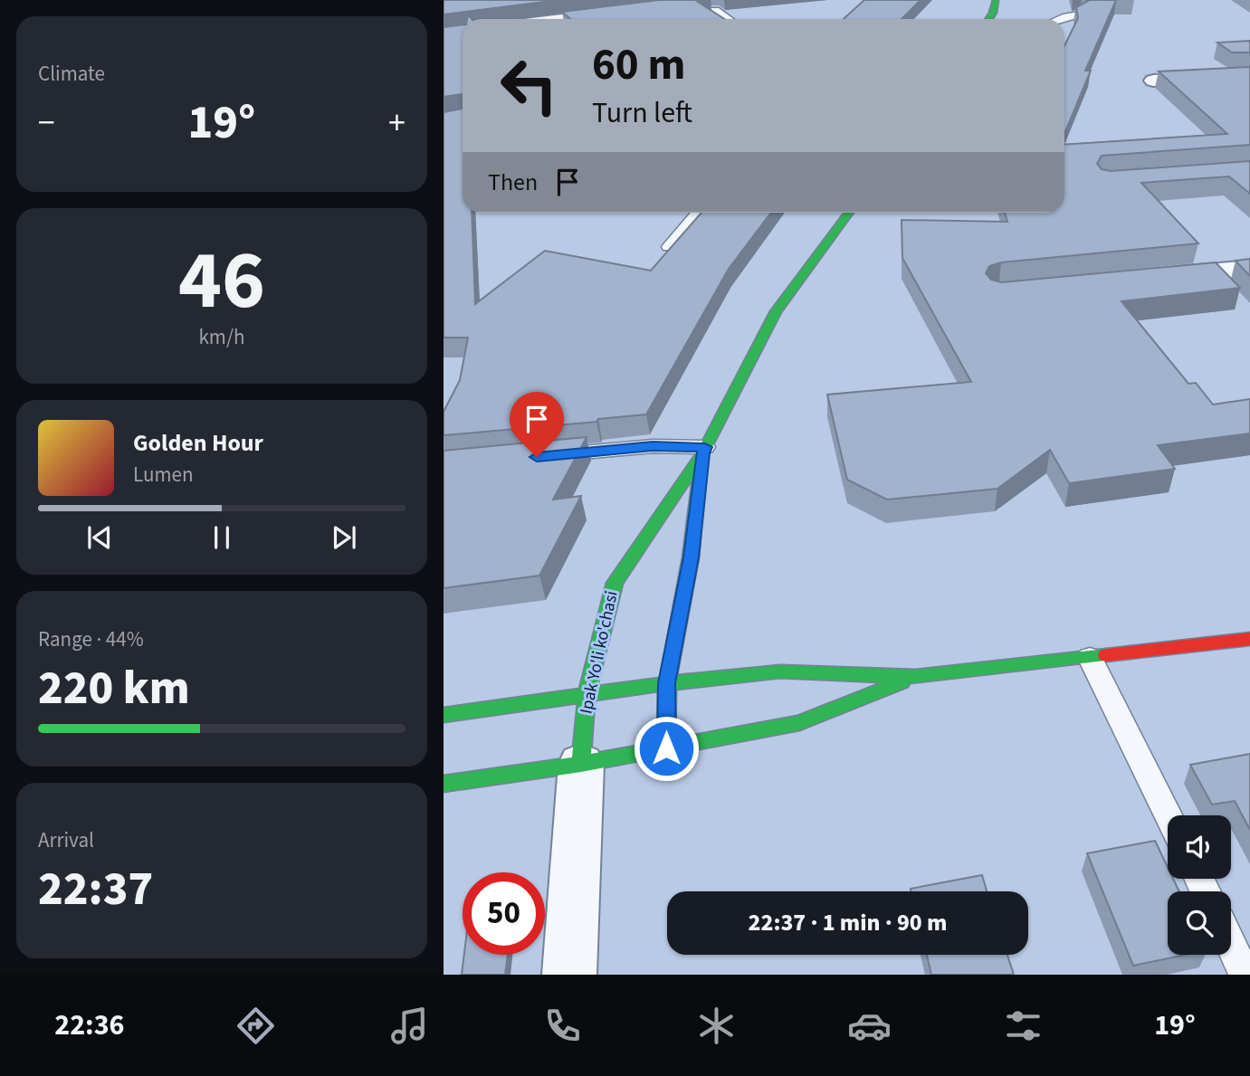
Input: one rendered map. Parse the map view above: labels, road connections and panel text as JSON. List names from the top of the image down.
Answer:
{
  "streets": {
    "main road": ["Ipak Yo'li ko'chasi"]
  },
  "page": {
    "tile": [
      "Climate",
      ["46", "km/h"],
      ["Range · 44%", "220 km"],
      ["Arrival", "22:37"]
    ],
    "turn": ["60 m", "Turn left"],
    "heat": ["−", "19°", "+"],
    "then": "Then",
    "song": ["Golden Hour", "Lumen"],
    "limit": "50",
    "trip": "22:37 · 1 min · 90 m",
    "tabs": ["22:36", "19°"]
  }
}
